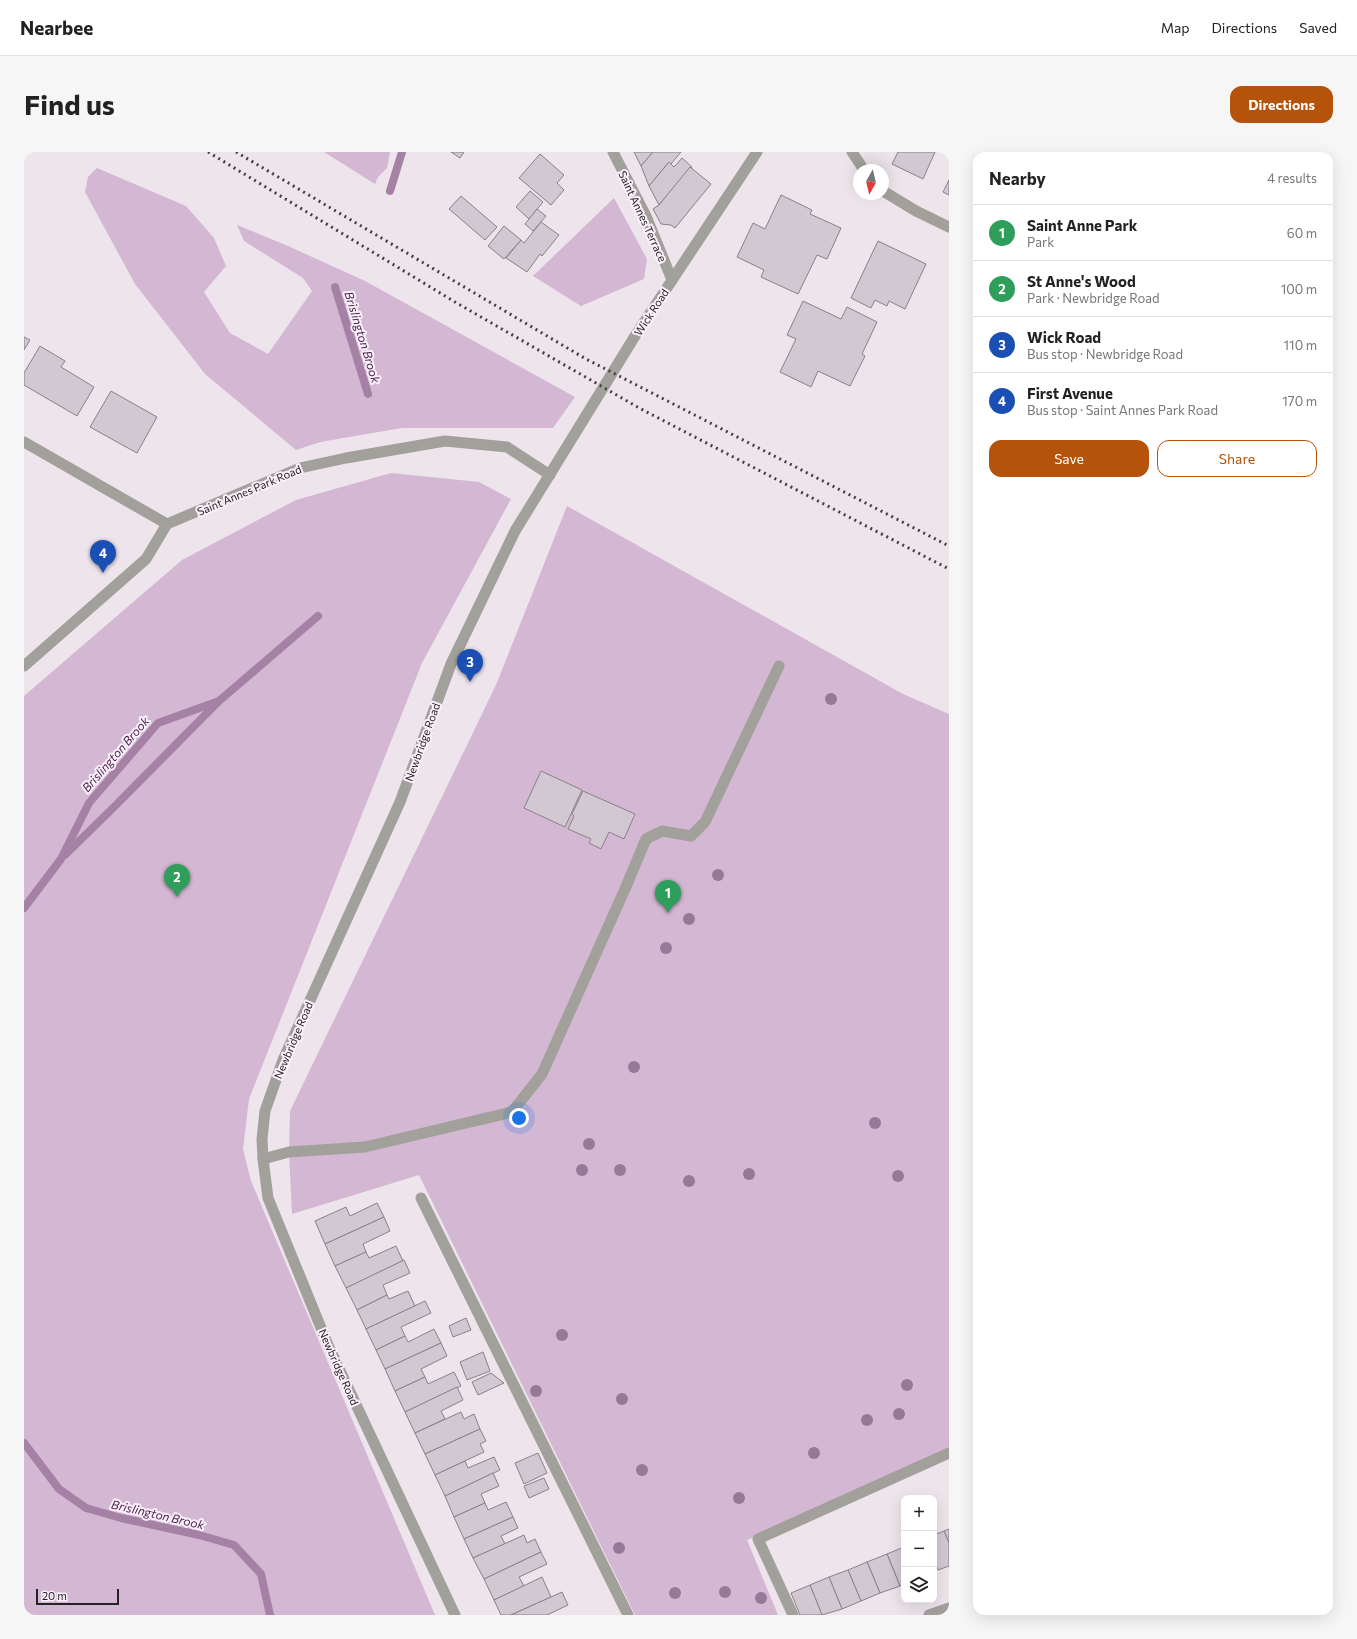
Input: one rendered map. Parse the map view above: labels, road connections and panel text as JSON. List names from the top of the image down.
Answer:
{
  "streets": {
    "street": [
      "Saint Annes Terrace",
      "Wick Road",
      "Saint Annes Park Road",
      "Newbridge Road"
    ]
  },
  "crossings": [
    ["Saint Annes Terrace", "Wick Road"],
    ["Wick Road", "Saint Annes Park Road"],
    ["Wick Road", "Newbridge Road"],
    ["Saint Annes Park Road", "Newbridge Road"]
  ],
  "water": ["Brislington Brook"],
  "scale_bar": "20 m",
  "north": "bottom",
  "page": {
    "header": "Nearbee",
    "nav": ["Map", "Directions", "Saved"],
    "buttons": [
      "Directions",
      ["Save", "Share"]
    ],
    "title": "Find us",
    "heading": ["Nearby", "4 results"],
    "list": [
      {
        "mark": "1",
        "name": "Saint Anne Park",
        "note": "Park",
        "value": "60 m"
      },
      {
        "mark": "2",
        "name": "St Anne's Wood",
        "note": "Park · Newbridge Road",
        "value": "100 m"
      },
      {
        "mark": "3",
        "name": "Wick Road",
        "note": "Bus stop · Newbridge Road",
        "value": "110 m"
      },
      {
        "mark": "4",
        "name": "First Avenue",
        "note": "Bus stop · Saint Annes Park Road",
        "value": "170 m"
      }
    ],
    "pins": [
      "4",
      "3",
      "2",
      "1"
    ],
    "map_buttons": ["+", "−"],
    "scale": "20 m"
  }
}
